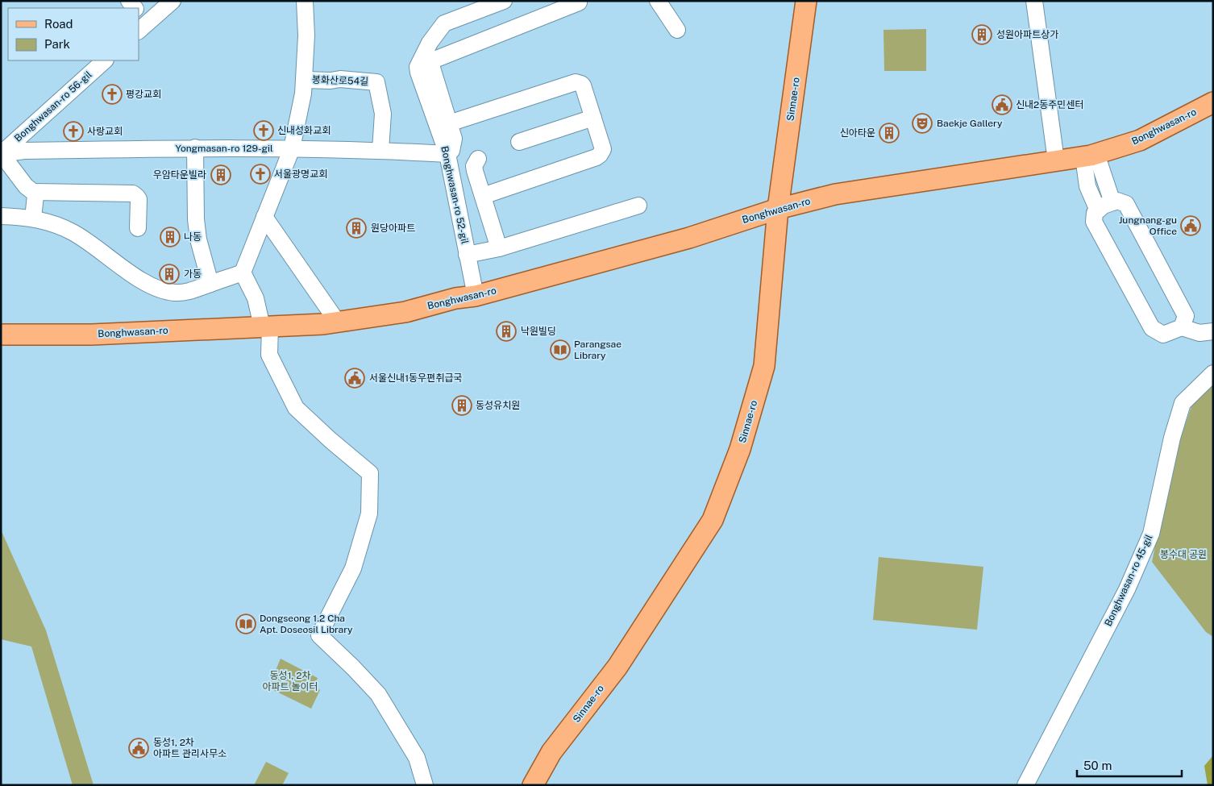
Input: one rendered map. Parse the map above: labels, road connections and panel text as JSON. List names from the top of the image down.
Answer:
{
  "streets": {
    "main road": ["Sinnae-ro", "Bonghwasan-ro"],
    "street": [
      "봉화산로54길",
      "Bonghwasan-ro 56-gil",
      "Yongmasan-ro 129-gil",
      "Bonghwasan-ro 52-gil",
      "Bonghwasan-ro 45-gil"
    ]
  },
  "crossings": [
    ["봉화산로54길", "Yongmasan-ro 129-gil"],
    ["Sinnae-ro", "Bonghwasan-ro"],
    ["Bonghwasan-ro 56-gil", "Yongmasan-ro 129-gil"],
    ["Bonghwasan-ro", "Bonghwasan-ro 52-gil"],
    ["Yongmasan-ro 129-gil", "Bonghwasan-ro 52-gil"]
  ],
  "parks": ["봉수대 공원", "동성1, 2차 아파트 놀이터"],
  "places": {
    "building": [
      "성원아파트상가",
      "신아타운",
      "우암타운빌라",
      "원당아파트",
      "나동",
      "가동",
      "낙원빌딩",
      "동성유치원"
    ],
    "church": [
      "평강교회",
      "신내성화교회",
      "사랑교회",
      "서울광명교회"
    ],
    "public building": [
      "신내2동주민센터",
      "Jungnang-gu Office",
      "서울신내1동우편취급국",
      "동성1, 2차 아파트 관리사무소"
    ],
    "theatre": ["Baekje Gallery"],
    "library": ["Parangsae Library", "Dongseong 1.2 Cha Apt. Doseosil Library"]
  },
  "legend": ["Road", "Park"],
  "scale_bar": "50 m"
}
